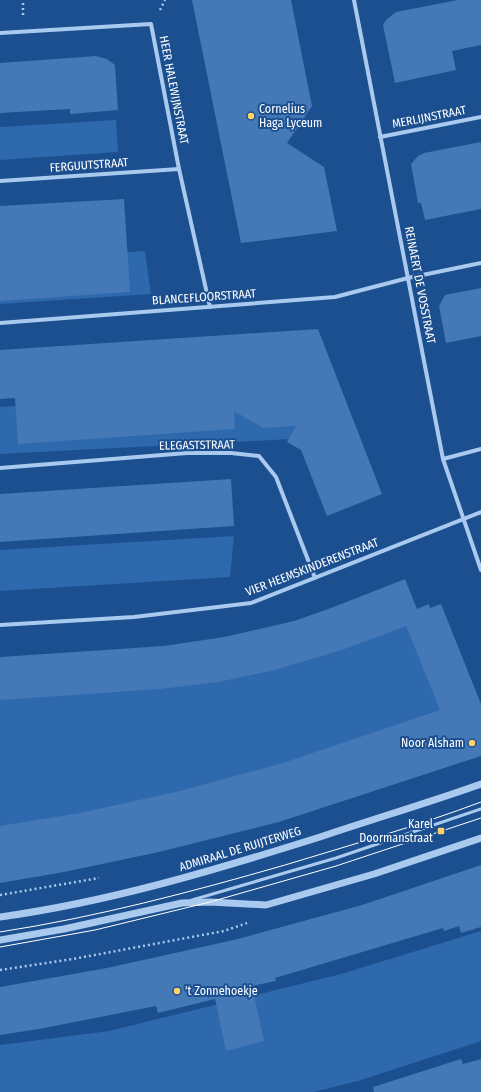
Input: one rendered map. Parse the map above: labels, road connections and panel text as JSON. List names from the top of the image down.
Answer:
{
  "streets": {
    "street": [
      "HEER HALEWIJNSTRAAT",
      "MERLIJNSTRAAT",
      "FERGUUTSTRAAT",
      "REINAERT DE VOSSTRAAT",
      "BLANCEFLOORSTRAAT",
      "ELEGASTSTRAAT",
      "VIER HEEMSKINDERENSTRAAT",
      "ADMIRAAL DE RUIJTERWEG"
    ]
  },
  "crossings": [
    ["HEER HALEWIJNSTRAAT", "FERGUUTSTRAAT"],
    ["HEER HALEWIJNSTRAAT", "BLANCEFLOORSTRAAT"],
    ["MERLIJNSTRAAT", "REINAERT DE VOSSTRAAT"],
    ["REINAERT DE VOSSTRAAT", "BLANCEFLOORSTRAAT"],
    ["REINAERT DE VOSSTRAAT", "VIER HEEMSKINDERENSTRAAT"],
    ["ELEGASTSTRAAT", "VIER HEEMSKINDERENSTRAAT"]
  ],
  "places": {
    "other": ["Cornelius Haga Lyceum", "Noor Alsham", "'t Zonnehoekje"],
    "transit": ["Karel Doormanstraat"]
  }
}
